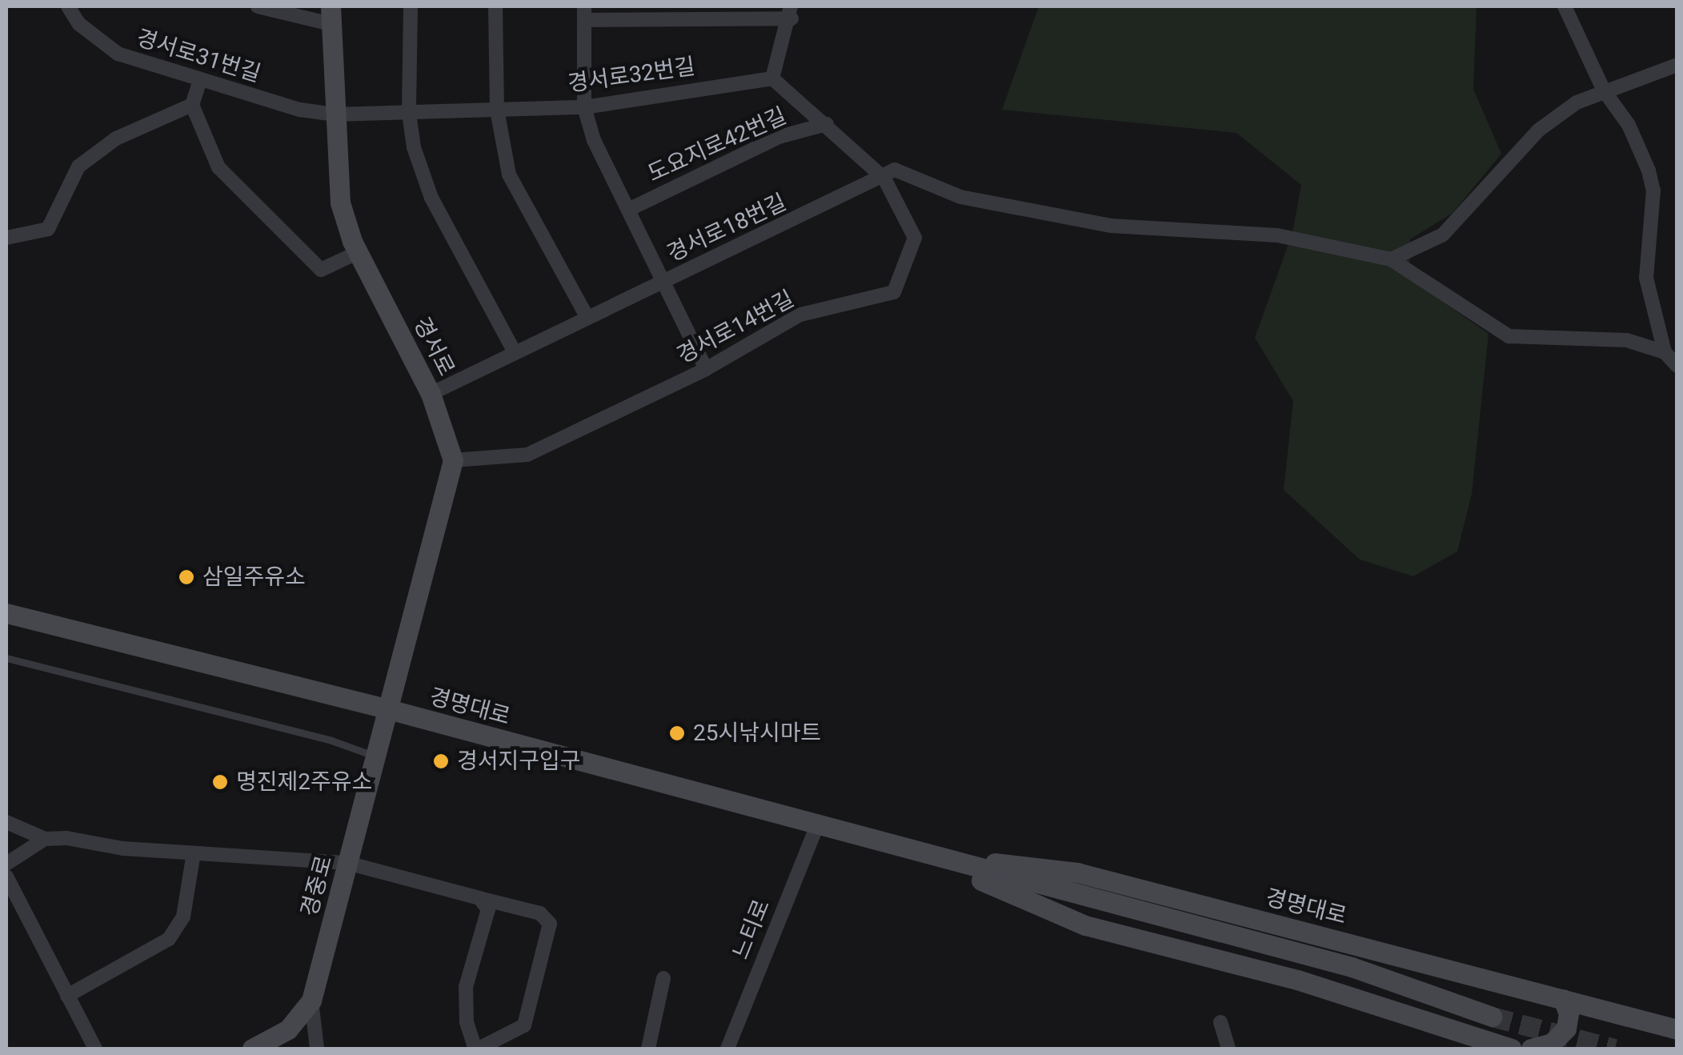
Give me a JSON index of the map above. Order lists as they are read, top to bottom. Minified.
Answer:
{"streets":{"main road":["경서로","경명대로","경중로"],"street":["경서로31번길","경서로32번길","도요지로42번길","경서로18번길","경서로14번길","느티로"]},"crossings":[["경서로31번길","경서로32번길"],["경서로31번길","경서로"],["경서로32번길","경서로14번길"],["경서로32번길","경서로"],["도요지로42번길","경서로14번길"],["경서로18번길","경서로14번길"],["경서로18번길","경서로"],["경서로14번길","경서로"],["경명대로","경중로"],["경명대로","느티로"]],"places":["삼일주유소","25시낚시마트","경서지구입구","명진제2주유소"]}
